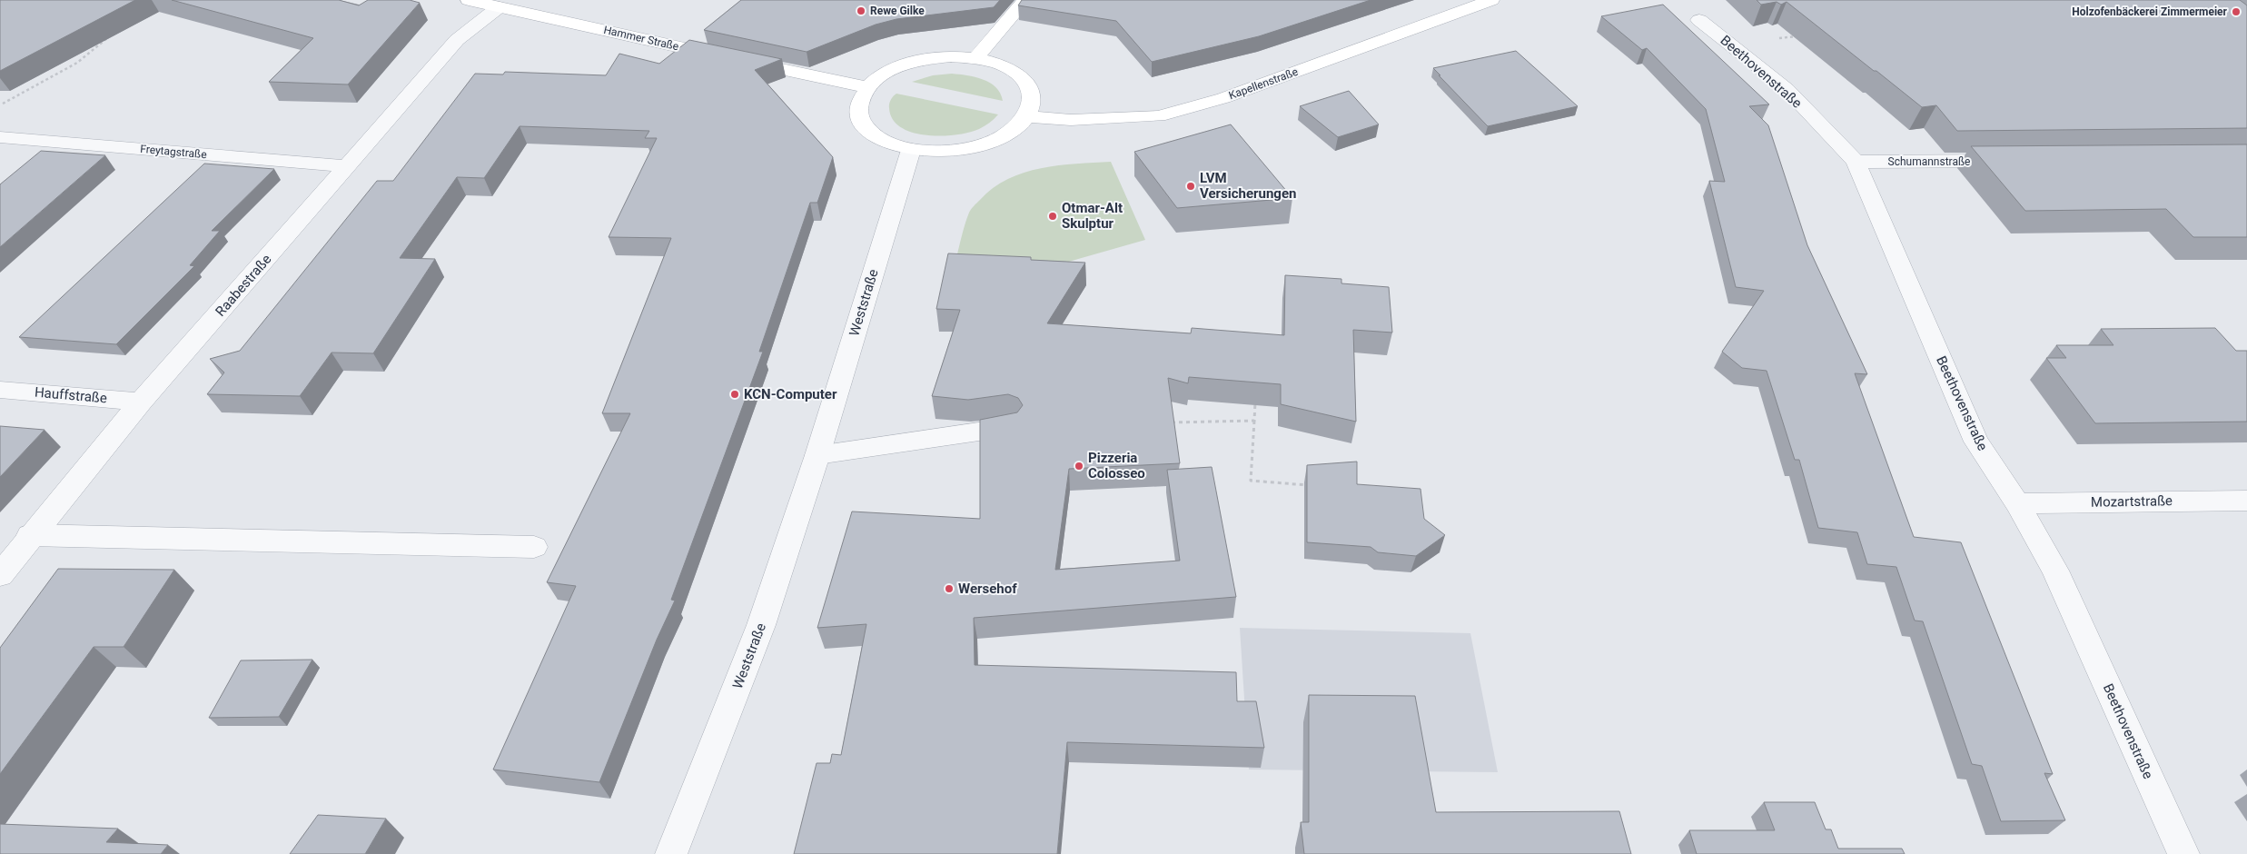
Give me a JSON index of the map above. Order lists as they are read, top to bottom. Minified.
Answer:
{"streets":{"main road":["Hammer Straße","Kapellenstraße"],"street":["Beethovenstraße","Freytagstraße","Schumannstraße","Raabestraße","Weststraße","Hauffstraße","Mozartstraße"]},"crossings":[["Hammer Straße","Kapellenstraße"],["Hammer Straße","Raabestraße"],["Hammer Straße","Weststraße"],["Beethovenstraße","Schumannstraße"],["Beethovenstraße","Mozartstraße"],["Kapellenstraße","Weststraße"],["Freytagstraße","Raabestraße"],["Raabestraße","Hauffstraße"]],"places":["Rewe Gilke","Holzofenbäckerei Zimmermeier","LVM Versicherungen","Otmar-Alt Skulptur","KCN-Computer","Pizzeria Colosseo","Wersehof"]}
